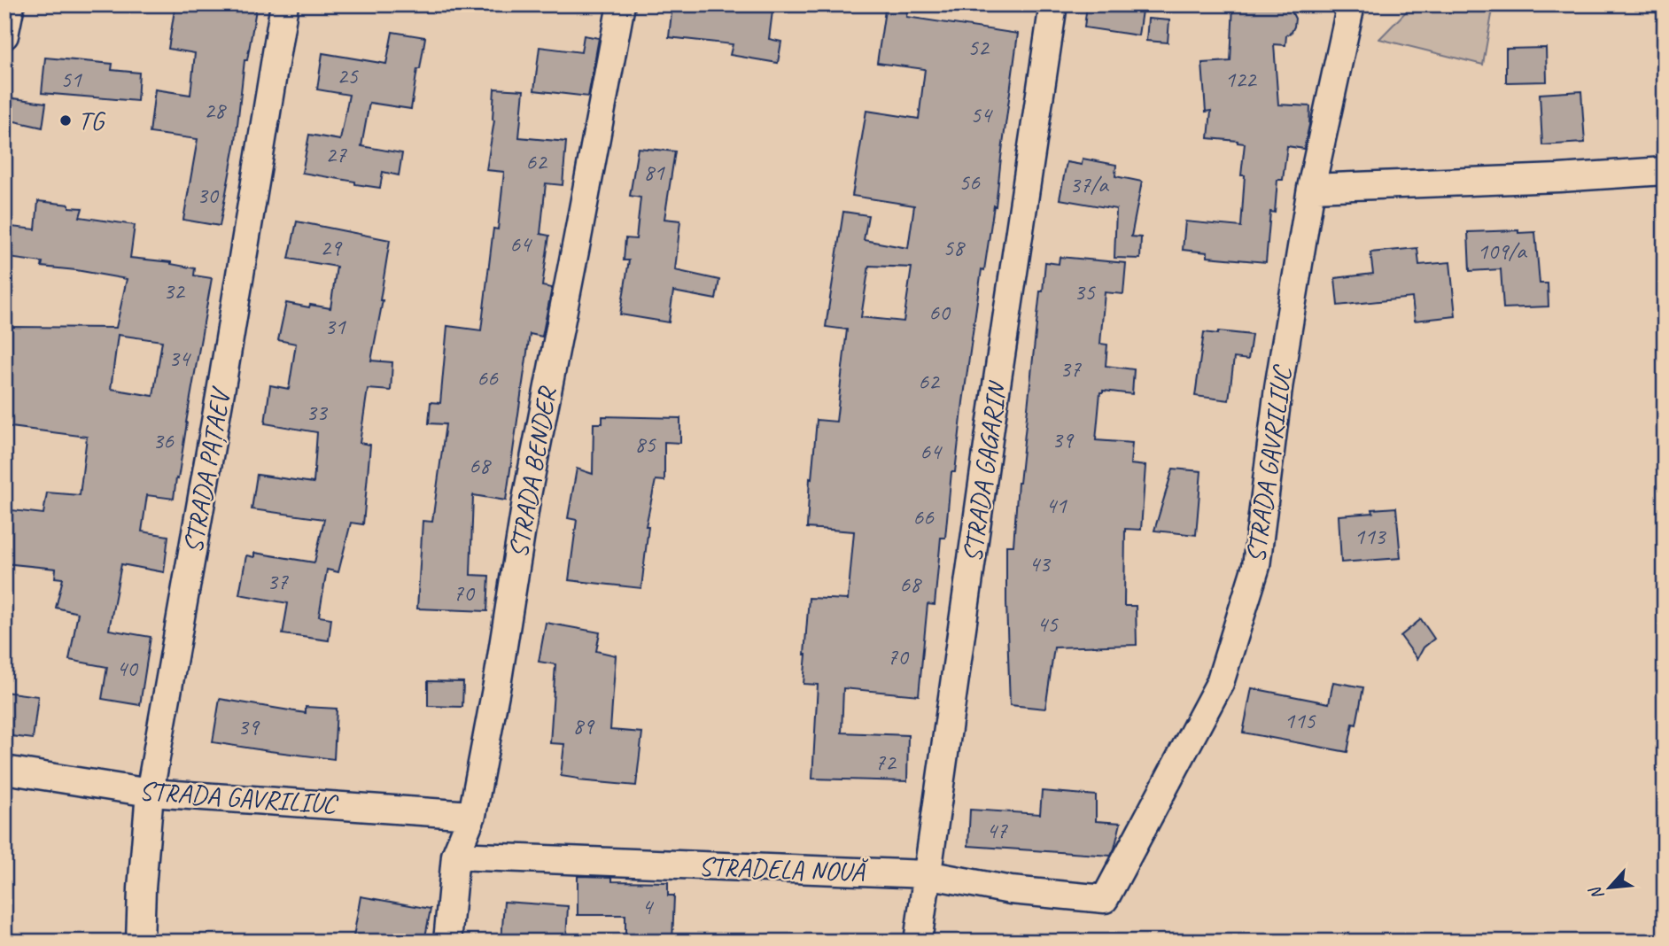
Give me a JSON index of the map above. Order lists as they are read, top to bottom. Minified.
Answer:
{"streets":{"street":["STRADA GAVRILIUC","STRADA PAȚAEV","STRADA BENDER","STRADA GAGARIN","STRADELA NOUĂ"]},"crossings":[["STRADA GAVRILIUC","STRADA PAȚAEV"],["STRADA GAVRILIUC","STRADA BENDER"],["STRADA GAVRILIUC","STRADELA NOUĂ"],["STRADA BENDER","STRADELA NOUĂ"],["STRADA GAGARIN","STRADELA NOUĂ"]],"places":["TG"],"house_numbers":["52","25","51","122","28","54","27","62","81","56","37/a","30","64","29","58","109/a","32","35","60","31","34","37","66","62","33","39","36","85","64","68","41","66","113","43","37","68","70","45","70","40","115","89","39","72","47","4"],"north":"bottom left"}
